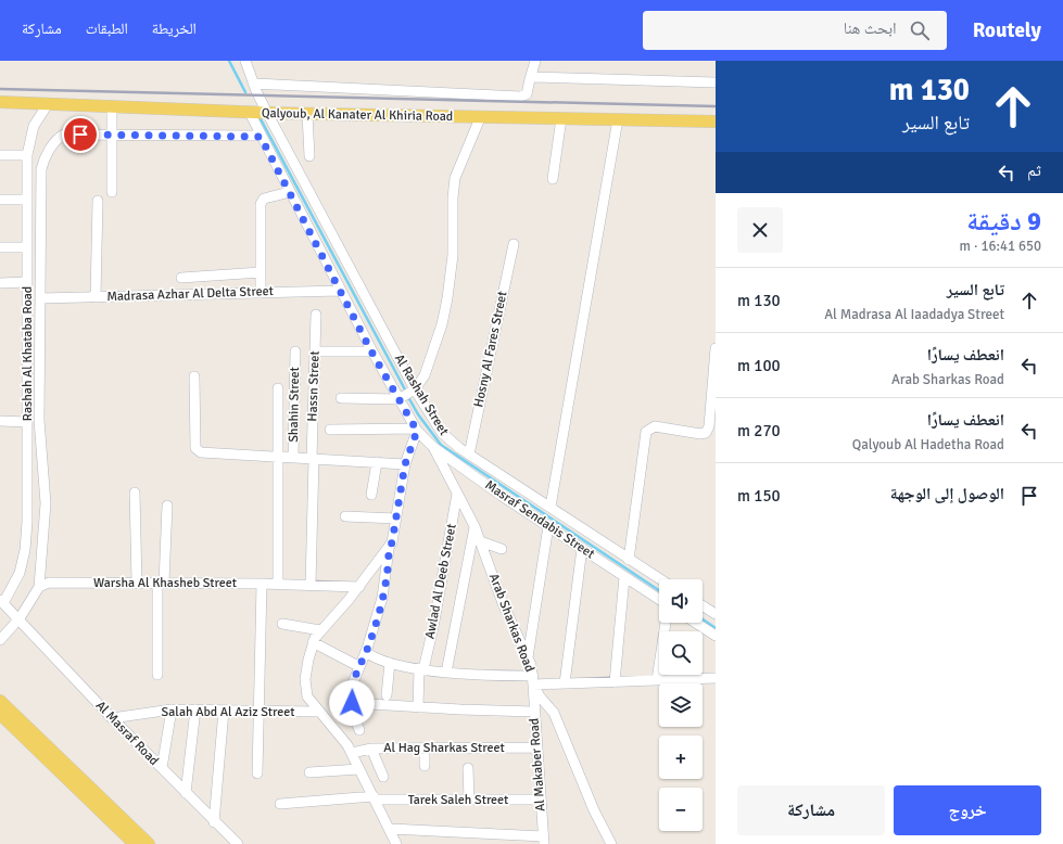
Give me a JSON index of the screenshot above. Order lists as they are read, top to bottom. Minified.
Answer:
{"streets":{"main road":["Qalyoub, Al Kanater Al Khiria Road"],"street":["Madrasa Azhar Al Delta Street","Hosny Al Fares Street","Rashah Al Khataba Road","Hassn Street","Al Rashah Street","Shahin Street","Masraf Sendabis Street","Awlad Al Deeb Street","Warsha Al Khasheb Street","Arab Sharkas Road","Salah Abd Al Aziz Street","Al Masraf Road","Al Hag Sharkas Street","Al Makaber Road","Tarek Saleh Street"]},"crossings":[["Qalyoub, Al Kanater Al Khiria Road","Rashah Al Khataba Road"],["Qalyoub, Al Kanater Al Khiria Road","Al Rashah Street"],["Hosny Al Fares Street","Al Rashah Street"],["Rashah Al Khataba Road","Al Masraf Road"],["Hassn Street","Warsha Al Khasheb Street"],["Masraf Sendabis Street","Arab Sharkas Road"],["Awlad Al Deeb Street","Arab Sharkas Road"],["Arab Sharkas Road","Al Makaber Road"],["Salah Abd Al Aziz Street","Al Masraf Road"],["Al Hag Sharkas Street","Al Makaber Road"],["Al Makaber Road","Tarek Saleh Street"]],"page":{"header":"Routely","search":"ابحث هنا","nav":["الخريطة","الطبقات","مشاركة"],"turn":["130 m","تابع السير"],"then":"ثم","heading":["9 دقيقة","650 m · 16:41"],"list":[{"name":"تابع السير","note":"Al Madrasa Al Iaadadya Street","value":"130 m"},{"name":"انعطف يسارًا","note":"Arab Sharkas Road","value":"100 m"},{"name":"انعطف يسارًا","note":"Qalyoub Al Hadetha Road","value":"270 m"},{"name":"الوصول إلى الوجهة","value":"150 m"}],"map_buttons":["+","−"],"buttons":["خروج","مشاركة"]}}
